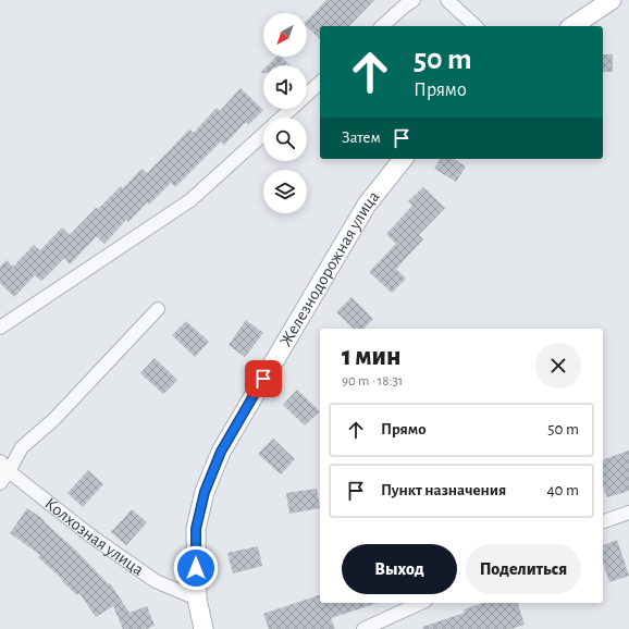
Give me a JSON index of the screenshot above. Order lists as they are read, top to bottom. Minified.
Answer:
{"streets":{"main road":["Железнодорожная улица"],"street":["Колхозная улица"]},"crossings":[["Железнодорожная улица","Колхозная улица"]],"north":"bottom left","page":{"turn":["50 m","Прямо"],"then":"Затем","heading":["1 мин","90 m · 18:31"],"list":[{"name":"Прямо","value":"50 m"},{"name":"Пункт назначения","value":"40 m"}],"buttons":["Выход","Поделиться"]}}
